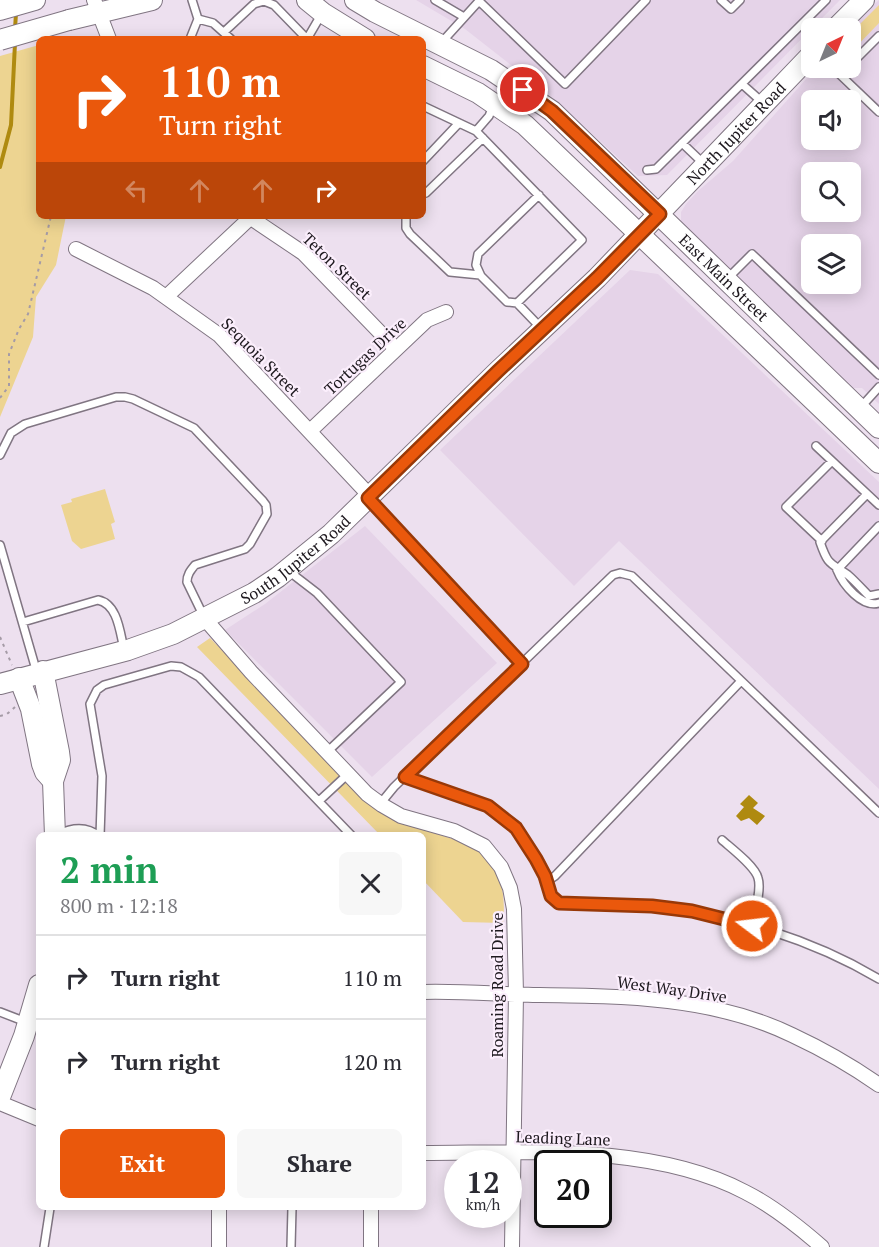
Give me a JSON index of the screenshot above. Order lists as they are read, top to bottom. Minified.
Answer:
{"streets":{"main road":["North Jupiter Road","East Main Street","South Jupiter Road"],"street":["Teton Street","Tortugas Drive","Sequoia Street","Roaming Road Drive","West Way Drive","Leading Lane"]},"crossings":[["North Jupiter Road","East Main Street"],["North Jupiter Road","South Jupiter Road"],["Teton Street","Tortugas Drive"],["East Main Street","South Jupiter Road"],["Tortugas Drive","Sequoia Street"],["Sequoia Street","South Jupiter Road"],["South Jupiter Road","Roaming Road Drive"],["Roaming Road Drive","West Way Drive"]],"north":"top right","page":{"turn":["110 m","Turn right"],"heading":["2 min","800 m · 12:18"],"list":[{"name":"Turn right","value":"110 m"},{"name":"Turn right","value":"120 m"}],"buttons":["Exit","Share"],"speed":"12 km/h","limit":"20"}}
